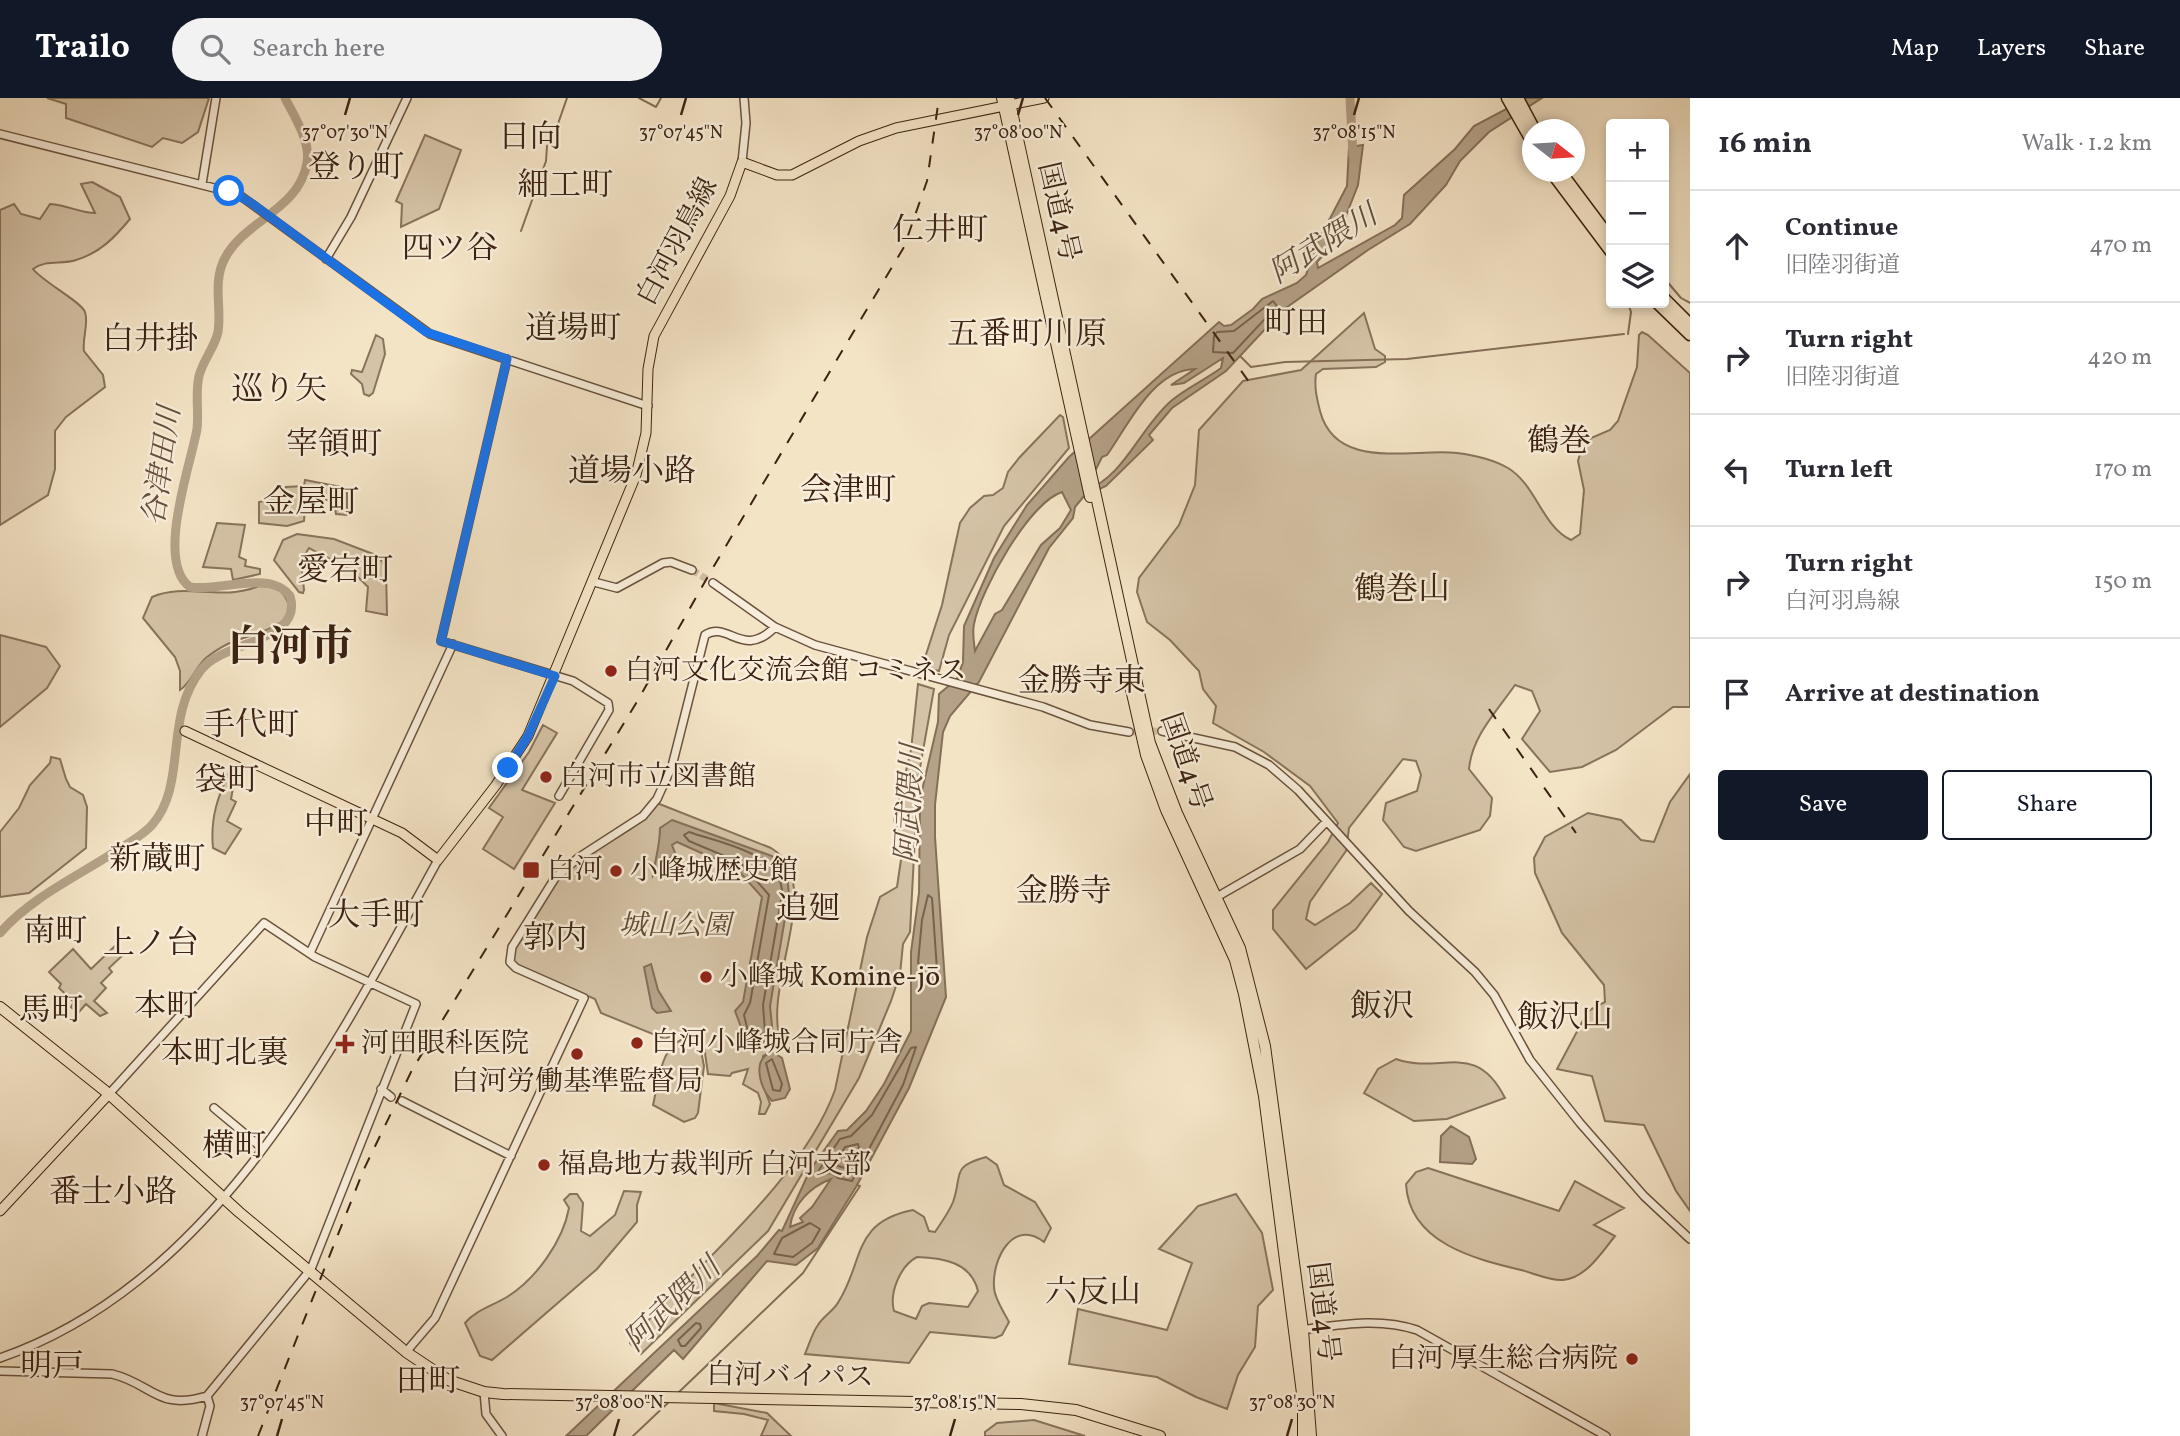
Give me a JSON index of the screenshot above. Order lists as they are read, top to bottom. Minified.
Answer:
{"streets":{"highway":["国道4号","白河バイパス"],"main road":["白河羽鳥線"]},"crossings":[["国道4号","白河羽鳥線"]],"districts":["日向","登り町","細工町","仁井町","四ツ谷","町田","道場町","五番町川原","白井掛","巡り矢","鶴巻","宰領町","道場小路","会津町","金屋町","愛宕町","鶴巻山","白河市","金勝寺東","手代町","袋町","中町","新蔵町","金勝寺","追廻","大手町","南町","郭内","上ノ台","本町","飯沢","馬町","飯沢山","本町北裏","横町","番士小路","六反山","明戸","田町"],"water":["阿武隈川","谷津田川"],"parks":["城山公園"],"places":{"other":["白河文化交流会館 コミネス","白河市立図書館","小峰城歴史館","小峰城 Komine-jō","白河小峰城合同庁舎","白河労働基準監督局","福島地方裁判所 白河支部","白河 厚生総合病院"],"transit":["白河"],"health":["河田眼科医院"]},"north":"right","page":{"header":"Trailo","search":"Search here","nav":["Map","Layers","Share"],"heading":["16 min","Walk · 1.2 km"],"map_buttons":["+","−"],"list":[["Continue","旧陸羽街道","470 m"],["Turn right","旧陸羽街道","420 m"],["Turn left","170 m"],["Turn right","白河羽鳥線","150 m"],"Arrive at destination"],"buttons":["Save","Share"]},"coordinates":["37°07'30\"N","37°07'45\"N","37°08'00\"N","37°08'15\"N","37°08'30\"N"]}
